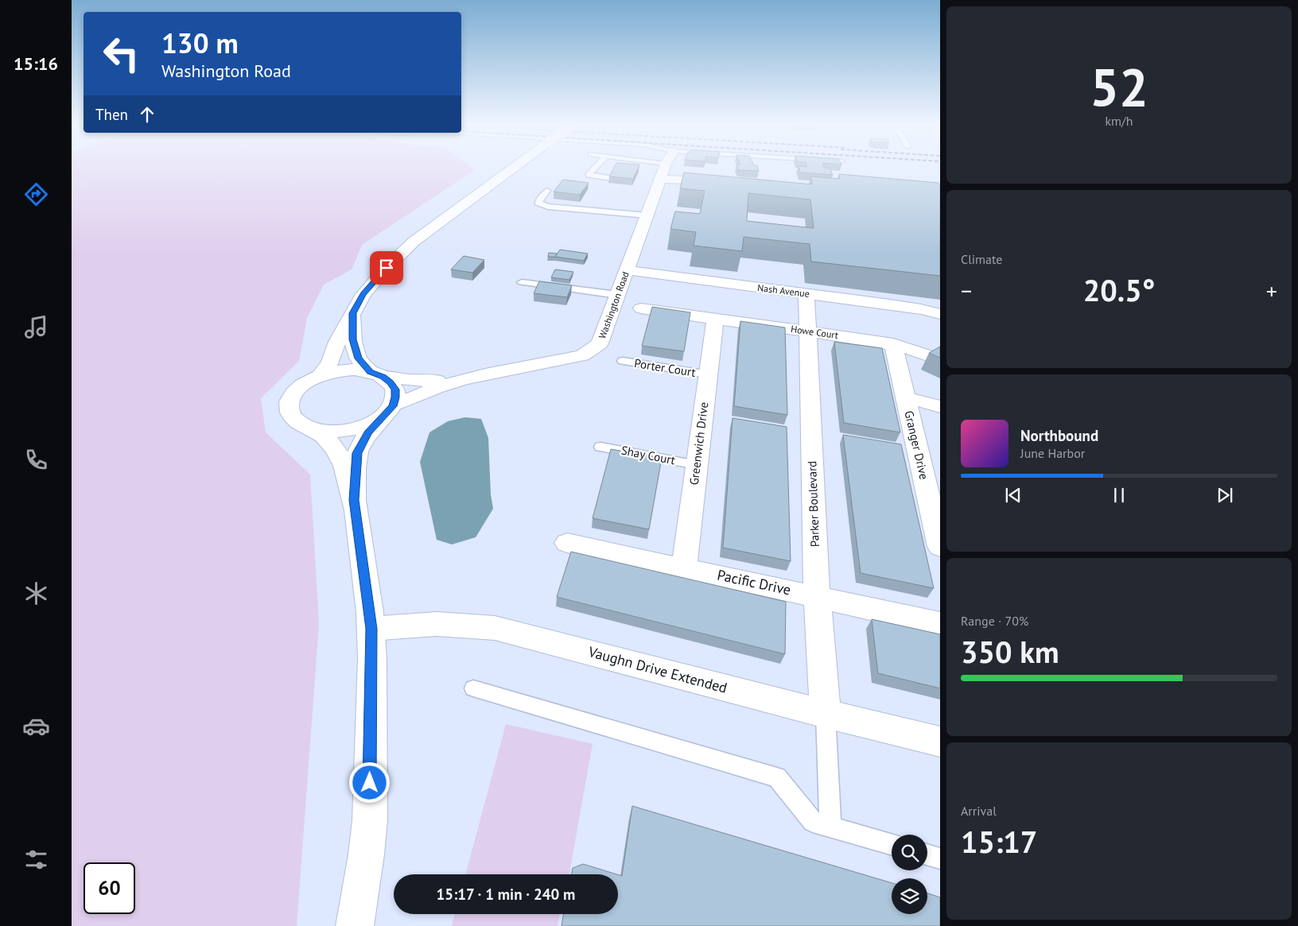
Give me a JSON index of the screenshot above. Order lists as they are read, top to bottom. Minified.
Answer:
{"streets":{"street":["Nash Avenue","Washington Road","Howe Court","Greenwich Drive","Granger Drive","Parker Boulevard","Pacific Drive","Vaughn Drive Extended"],"lane":["Porter Court","Shay Court"]},"crossings":[["Nash Avenue","Washington Road"],["Nash Avenue","Parker Boulevard"],["Washington Road","Vaughn Drive Extended"],["Howe Court","Greenwich Drive"],["Howe Court","Granger Drive"],["Howe Court","Parker Boulevard"],["Porter Court","Greenwich Drive"],["Greenwich Drive","Shay Court"],["Greenwich Drive","Pacific Drive"],["Parker Boulevard","Pacific Drive"],["Parker Boulevard","Vaughn Drive Extended"]],"page":{"tabs":"15:16","tile":[["52","km/h"],"Climate",["Range · 70%","350 km"],["Arrival","15:17"]],"turn":["130 m","Washington Road"],"then":"Then","heat":["−","20.5°","+"],"song":["Northbound","June Harbor"],"limit":"60","trip":"15:17 · 1 min · 240 m"}}
